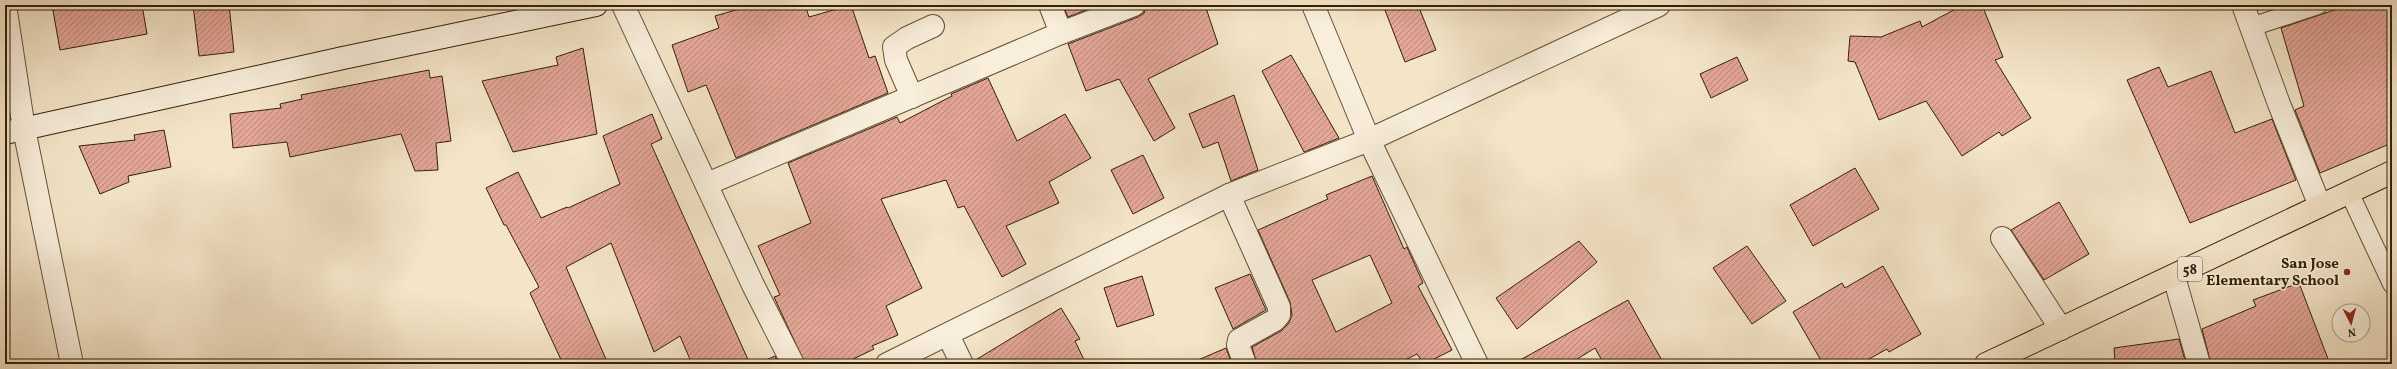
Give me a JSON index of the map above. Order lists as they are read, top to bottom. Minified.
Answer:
{"streets":{"highway":["58"]},"places":["San Jose Elementary School"],"north":"bottom"}
